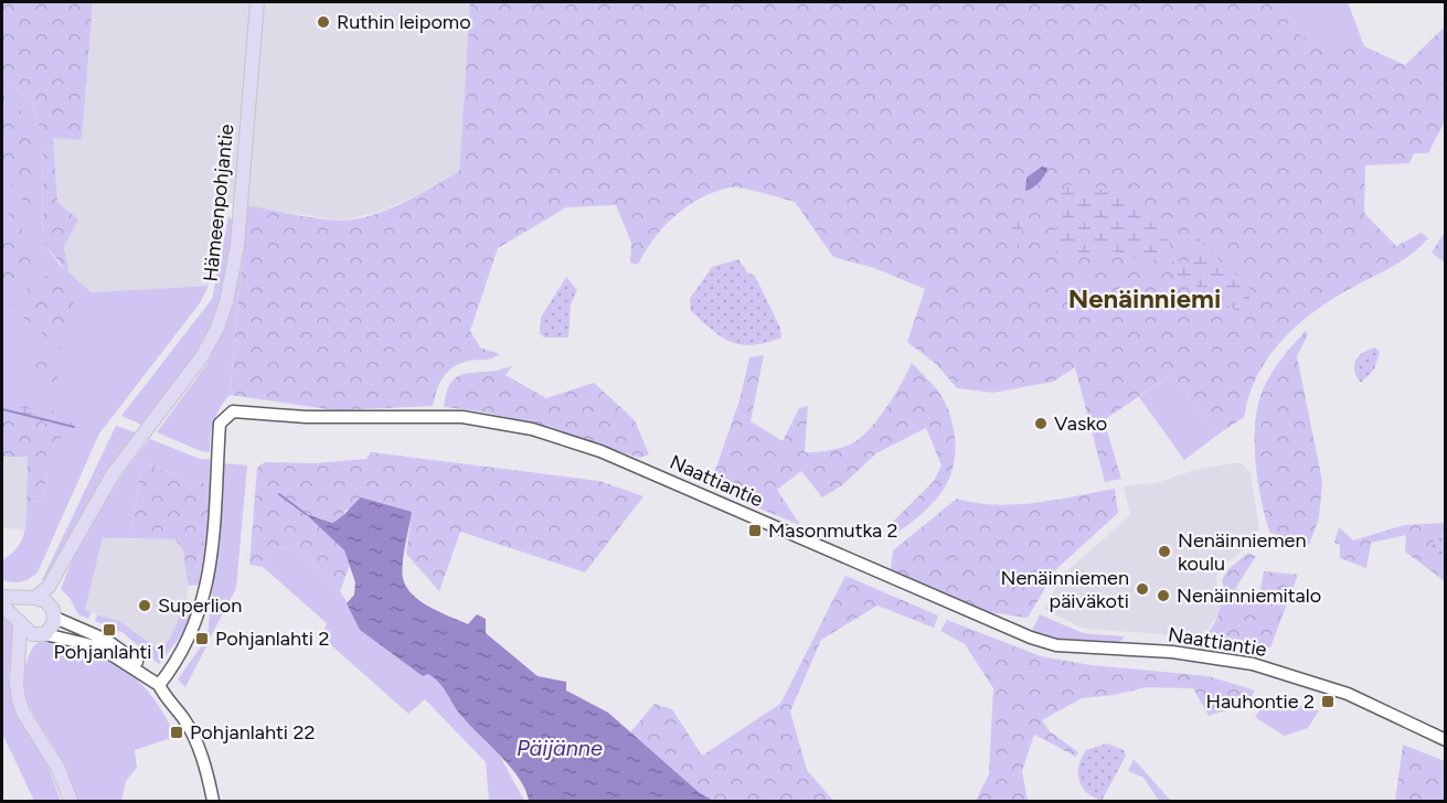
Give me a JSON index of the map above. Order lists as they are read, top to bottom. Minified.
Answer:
{"streets":{"main road":["Hämeenpohjantie"],"street":["Naattiantie"]},"districts":["Nenäinniemi"],"water":["Päijänne"],"places":{"other":["Ruthin leipomo","Vasko","Nenäinniemen koulu","Nenäinniemen päiväkoti","Nenäinniemitalo","Superlion"],"transit":["Masonmutka 2","Pohjanlahti 1","Pohjanlahti 2","Hauhontie 2","Pohjanlahti 22"]}}
